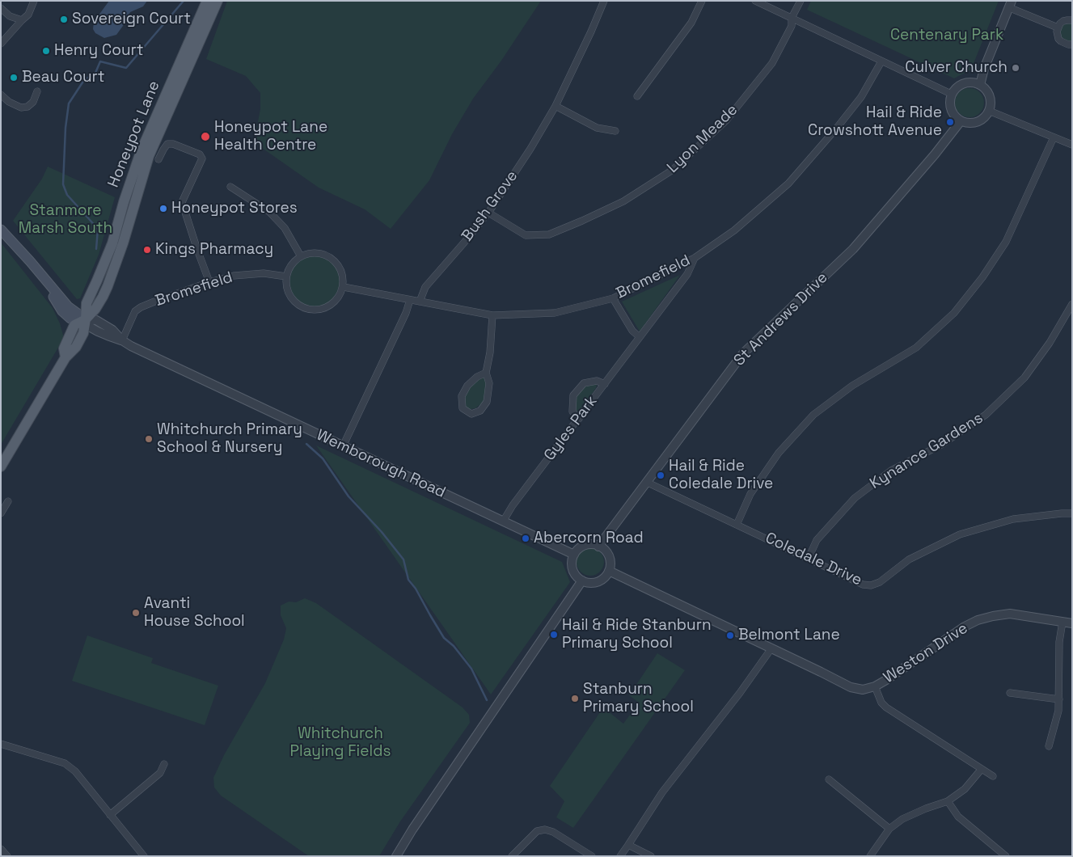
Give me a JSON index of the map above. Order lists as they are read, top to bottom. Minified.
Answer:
{"streets":{"main road":["Honeypot Lane"],"street":["Lyon Meade","Bush Grove","Bromefield","St Andrews Drive","Gyles Park","Kynance Gardens","Wemborough Road","Coledale Drive","Weston Drive"]},"crossings":[["Honeypot Lane","Wemborough Road"],["Lyon Meade","Bush Grove"],["Bush Grove","Bromefield"],["Bromefield","Gyles Park"],["Bromefield","Wemborough Road"],["St Andrews Drive","Wemborough Road"],["St Andrews Drive","Coledale Drive"],["Gyles Park","Wemborough Road"],["Kynance Gardens","Coledale Drive"]],"parks":["Centenary Park","Stanmore Marsh South","Whitchurch Playing Fields"],"places":["Sovereign Court","Henry Court","Culver Church","Beau Court","Hail & Ride Crowshott Avenue","Honeypot Lane Health Centre","Honeypot Stores","Kings Pharmacy","Whitchurch Primary School & Nursery","Hail & Ride Coledale Drive","Abercorn Road","Avanti House School","Hail & Ride Stanburn Primary School","Belmont Lane","Stanburn Primary School"]}
